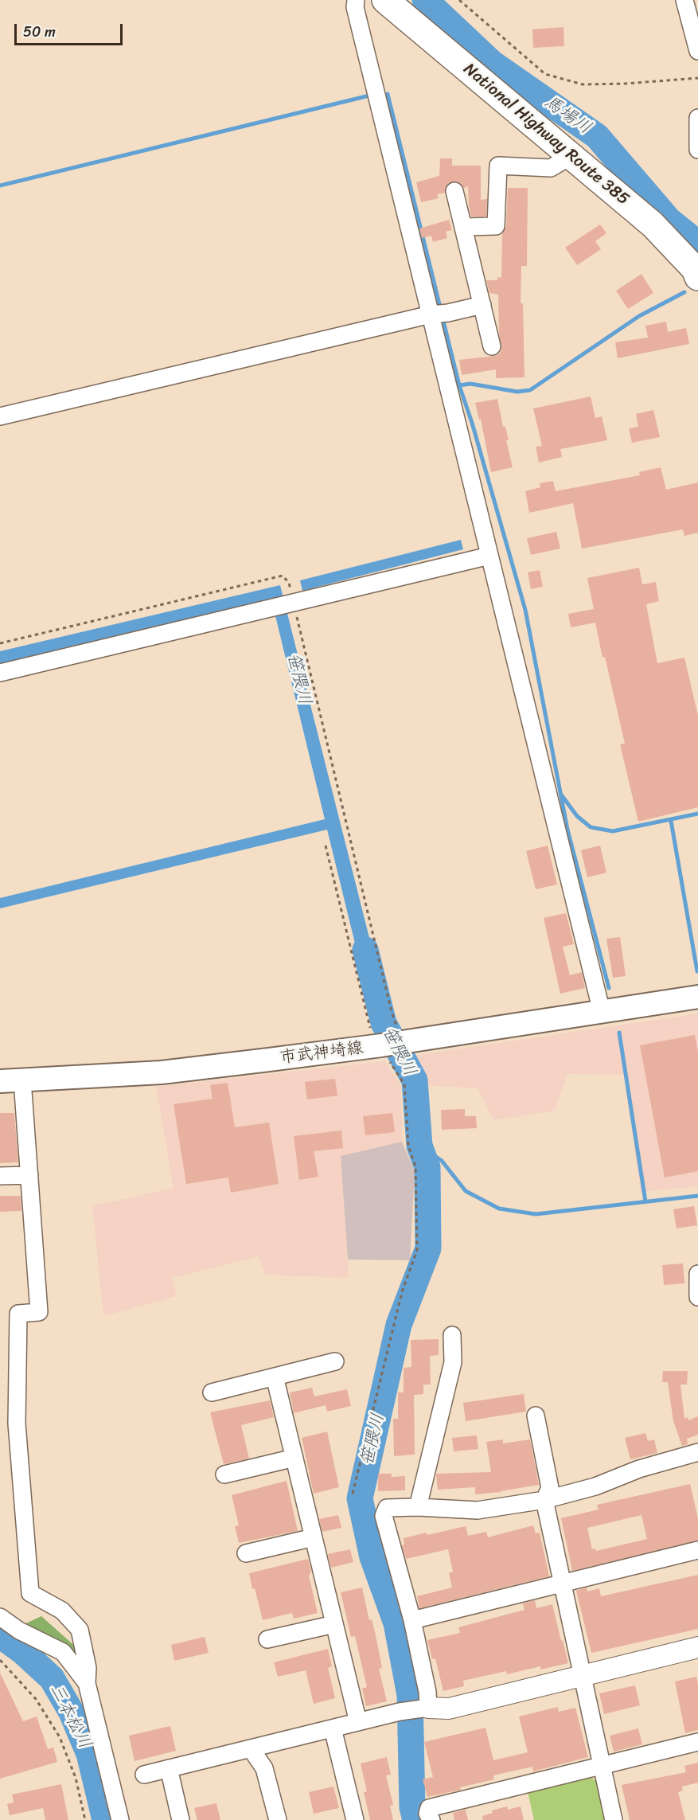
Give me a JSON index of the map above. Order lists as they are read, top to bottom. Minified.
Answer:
{"streets":{"highway":["National Highway Route 385"],"main road":["市武神埼線"]},"water":["馬場川","笹隈川","三本松川"],"scale_bar":"50 m"}
